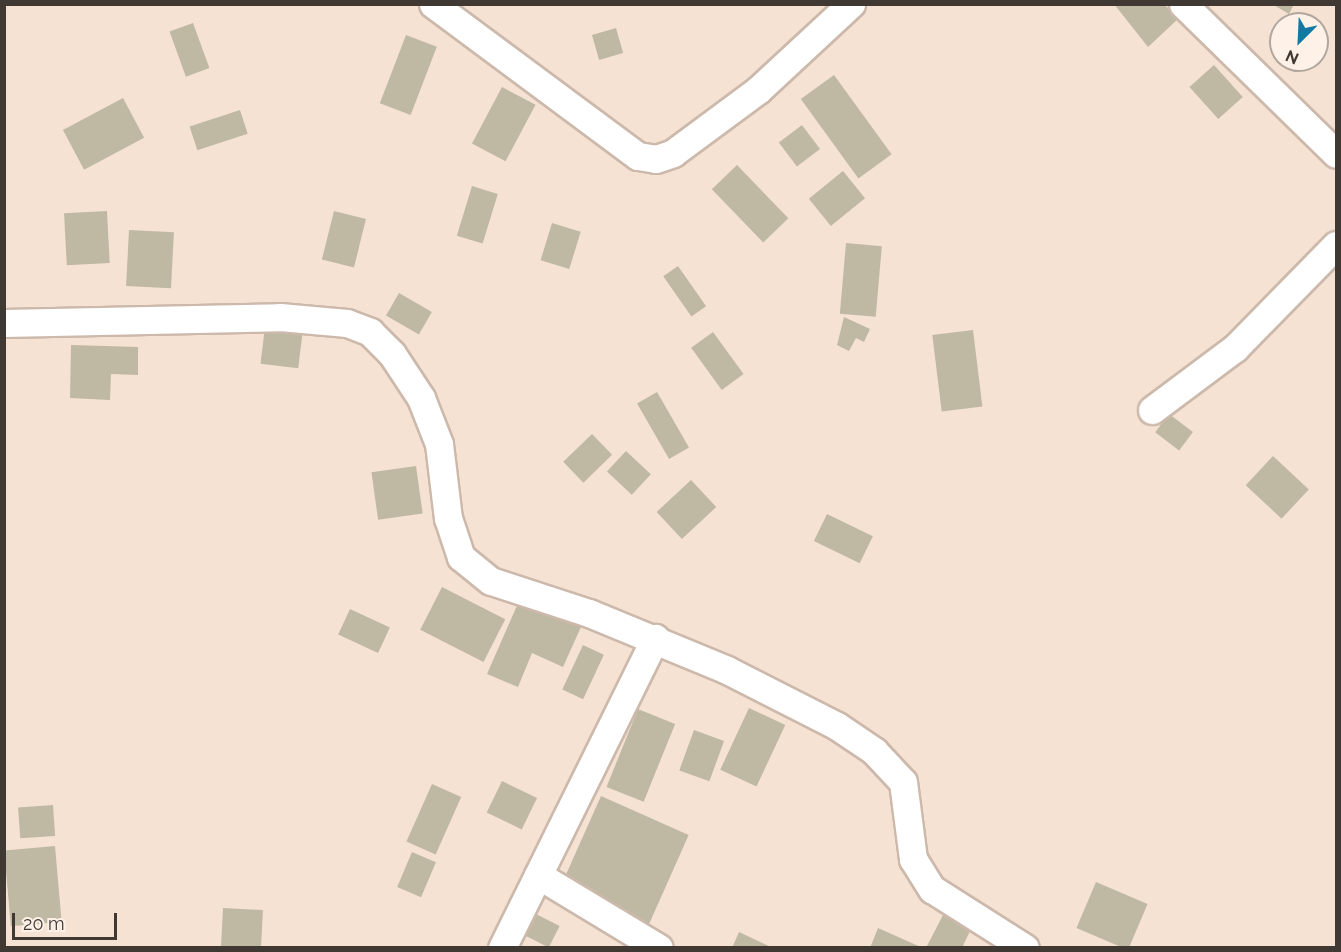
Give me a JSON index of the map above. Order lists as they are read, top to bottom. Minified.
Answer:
{"scale_bar":"20 m","north":"bottom left"}
